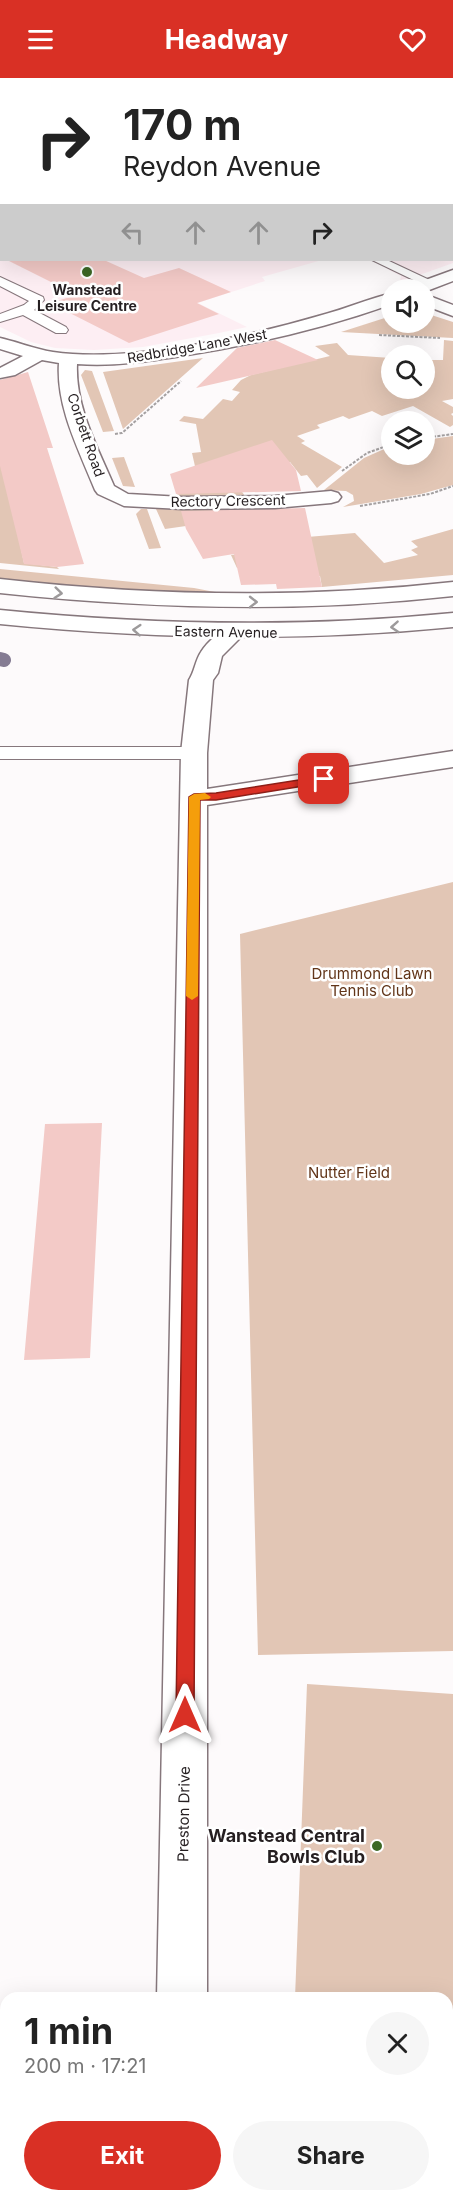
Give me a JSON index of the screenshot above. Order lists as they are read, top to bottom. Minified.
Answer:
{"streets":{"main road":["Redbridge Lane West","Corbett Road","Rectory Crescent","Eastern Avenue","Preston Drive"]},"crossings":[["Redbridge Lane West","Corbett Road"],["Corbett Road","Rectory Crescent"],["Eastern Avenue","Preston Drive"]],"parks":["Drummond Lawn Tennis Club","Nutter Field"],"places":["Wanstead Leisure Centre","Wanstead Central Bowls Club"],"page":{"header":"Headway","turn":["170 m","Reydon Avenue"],"heading":["1 min","200 m · 17:21"],"buttons":["Exit","Share"]}}
